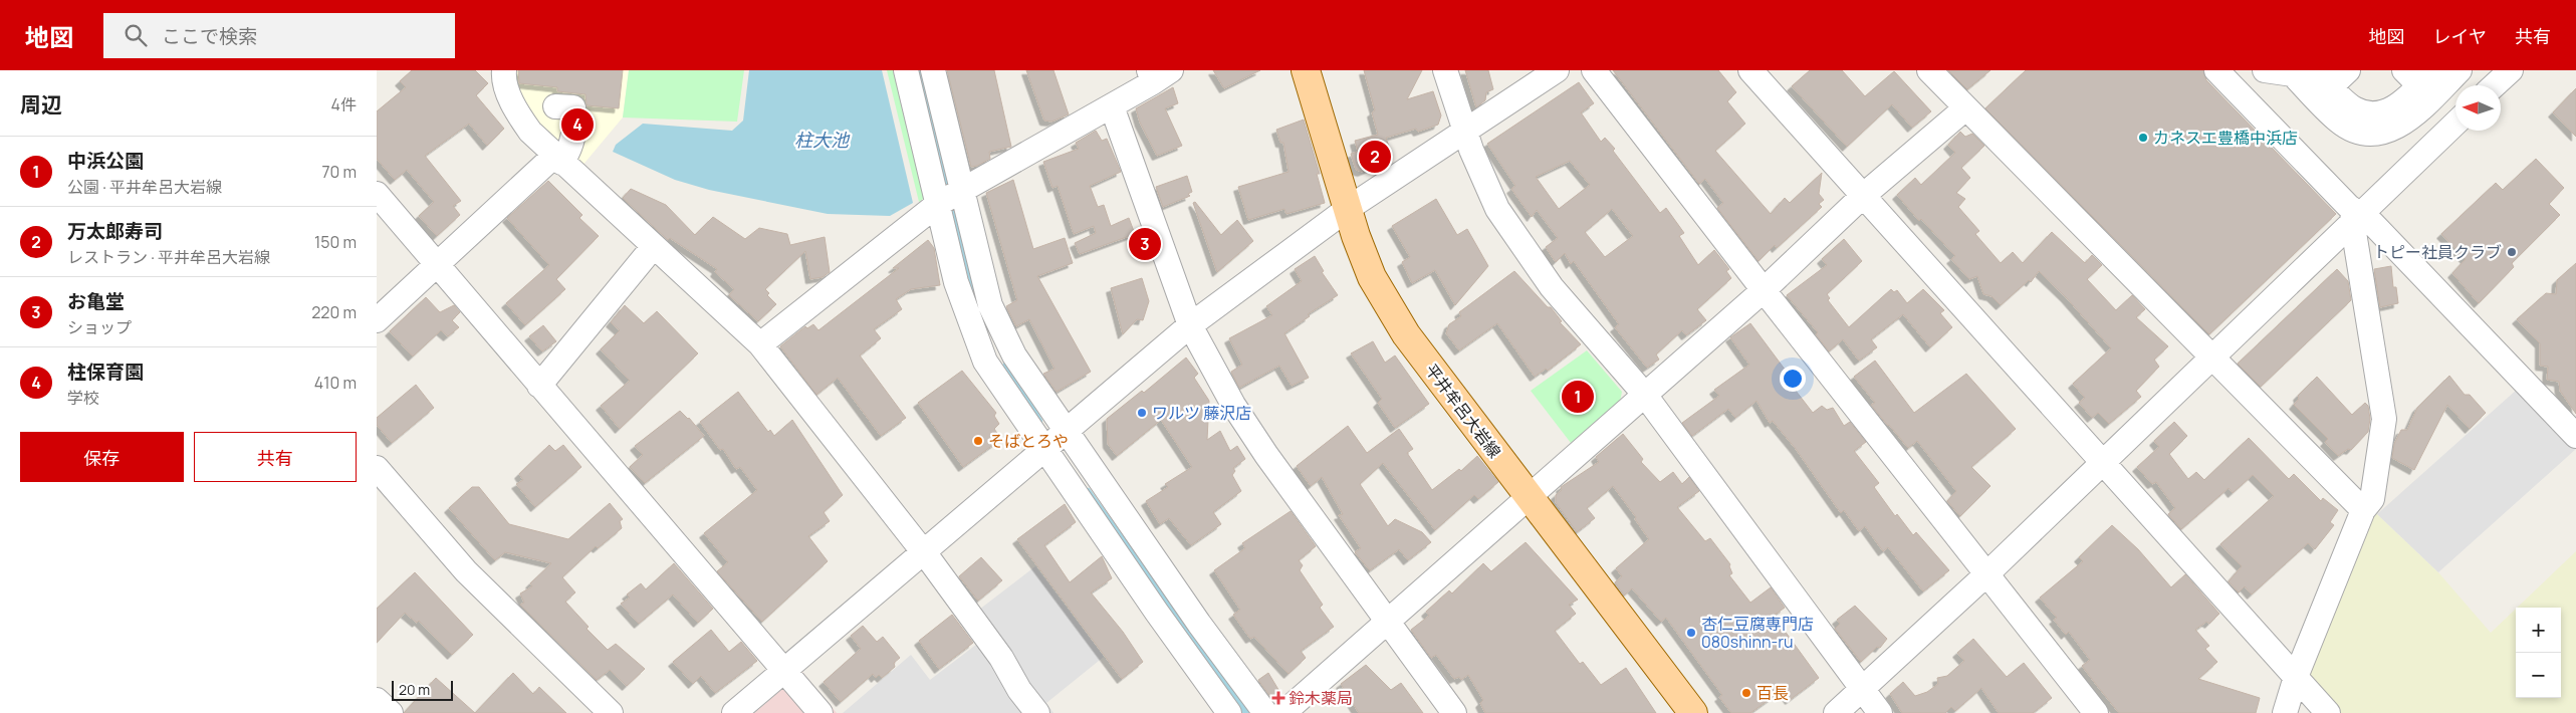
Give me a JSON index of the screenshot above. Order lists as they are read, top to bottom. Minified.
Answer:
{"streets":{"main road":["平井牟呂大岩線"]},"water":["柱大池"],"places":{"other":["カネスエ豊橋中浜店","トピー社員クラブ","ワルツ 藤沢店","そばとろや","杏仁豆腐専門店 080shinn-ru","百長"],"health":["鈴木薬局"]},"scale_bar":"20 m","north":"left","page":{"header":"地図","search":"ここで検索","nav":["地図","レイヤ","共有"],"heading":["周辺","4件"],"pins":["4","2","3","1"],"list":[{"mark":"1","name":"中浜公園","note":"公園 · 平井牟呂大岩線","value":"70 m"},{"mark":"2","name":"万太郎寿司","note":"レストラン · 平井牟呂大岩線","value":"150 m"},{"mark":"3","name":"お亀堂","note":"ショップ","value":"220 m"},{"mark":"4","name":"柱保育園","note":"学校","value":"410 m"}],"buttons":["保存","共有"],"map_buttons":["+","−"],"scale":"20 m"}}
